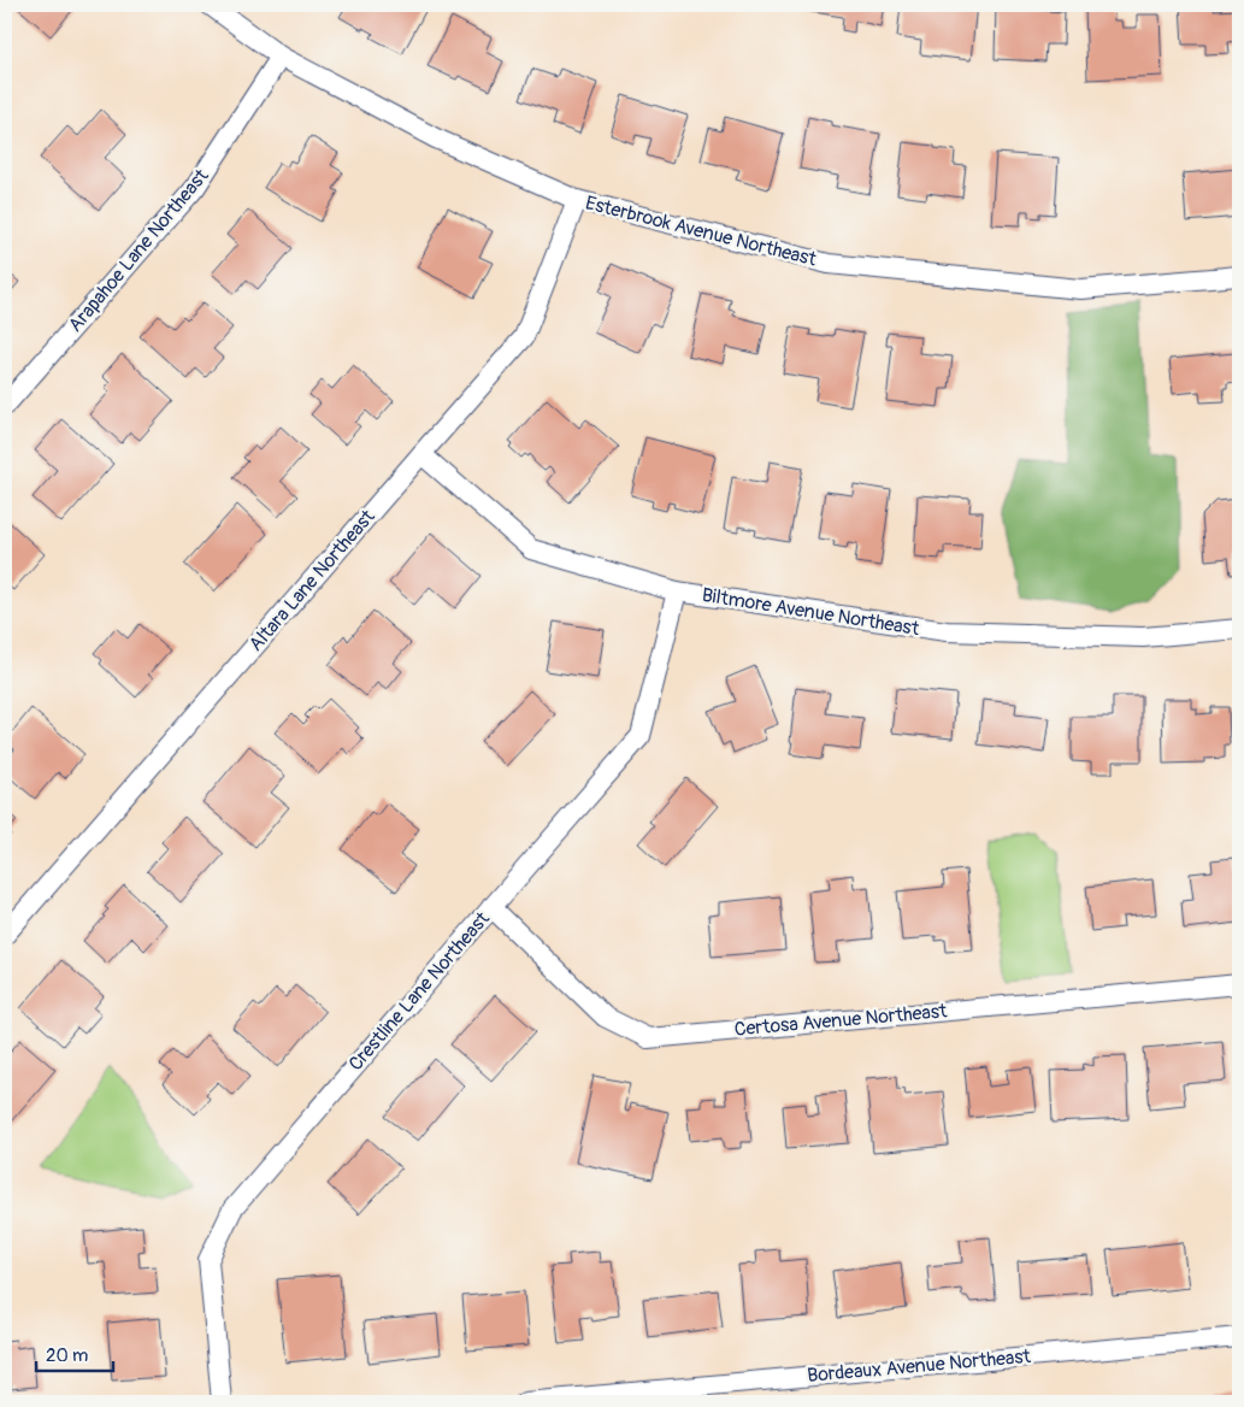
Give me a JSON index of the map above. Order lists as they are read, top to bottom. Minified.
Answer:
{"streets":{"street":["Esterbrook Avenue Northeast","Arapahoe Lane Northeast","Altara Lane Northeast","Biltmore Avenue Northeast","Crestline Lane Northeast","Certosa Avenue Northeast","Bordeaux Avenue Northeast"]},"crossings":[["Esterbrook Avenue Northeast","Arapahoe Lane Northeast"],["Esterbrook Avenue Northeast","Altara Lane Northeast"],["Altara Lane Northeast","Biltmore Avenue Northeast"],["Biltmore Avenue Northeast","Crestline Lane Northeast"],["Crestline Lane Northeast","Certosa Avenue Northeast"]],"scale_bar":"20 m"}
